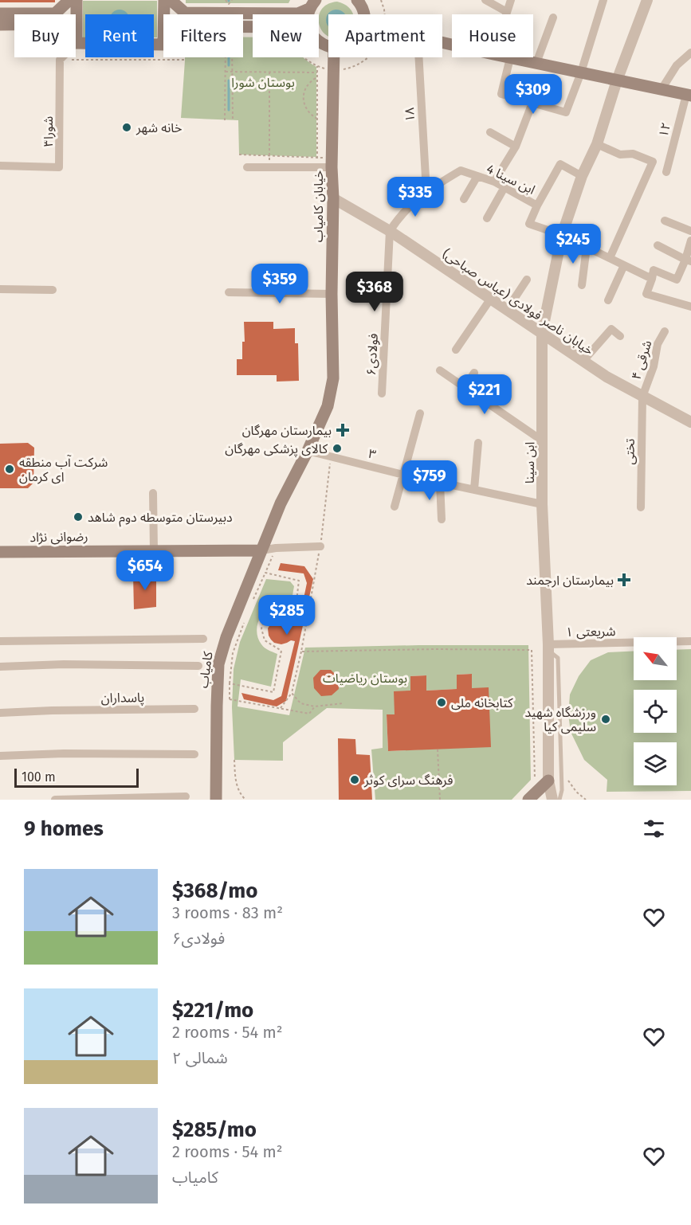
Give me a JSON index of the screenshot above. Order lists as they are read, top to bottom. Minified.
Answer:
{"streets":{"main road":["خیابان کامیاب","رضوانی نژاد","کامیاب"],"street":["۱۸","۱۲","شورا۳","ابن سینا 4","خیابان ناصر فولادی (عباس صباحی)","فولادی۶","۴ شرقی","تختی","۳","ابن سینا","شریعتی ۱","پاسداران"]},"crossings":[["۱۸","ابن سینا 4"],["ابن سینا 4","ابن سینا"],["خیابان کامیاب","خیابان ناصر فولادی (عباس صباحی)"],["خیابان کامیاب","۳"],["خیابان کامیاب","رضوانی نژاد"],["خیابان کامیاب","کامیاب"],["خیابان ناصر فولادی (عباس صباحی)","فولادی۶"],["خیابان ناصر فولادی (عباس صباحی)","۴ شرقی"],["خیابان ناصر فولادی (عباس صباحی)","تختی"],["خیابان ناصر فولادی (عباس صباحی)","ابن سینا"],["۴ شرقی","تختی"],["۳","ابن سینا"],["ابن سینا","شریعتی ۱"],["رضوانی نژاد","کامیاب"]],"parks":["بوستان شورا","بوستان ریاضیات"],"places":{"other":["خانه شهر","کالای پزشکی مهرگان","شرکت آب منطقه ای کرمان","دبیرستان متوسطه دوم شاهد","کتابخانه ملی","ورزشگاه شهید سلیمی کیا","فرهنگ سرای کوثر"],"health":["بیمارستان مهرگان","بیمارستان ارجمند"]},"scale_bar":"100 m","north":"top left","page":{"chip":["Buy","Rent","Filters","New","Apartment","House"],"price":["$309","$335","$245","$359","$368","$221","$759","$654","$285"],"scale":"100 m","heading":"9 homes","list":[{"name":"$368/mo","note":"3 rooms · 83 m² · فولادی۶"},{"name":"$221/mo","note":"2 rooms · 54 m² · ۲ شمالی"},{"name":"$285/mo","note":"2 rooms · 54 m² · کامیاب"}]}}
